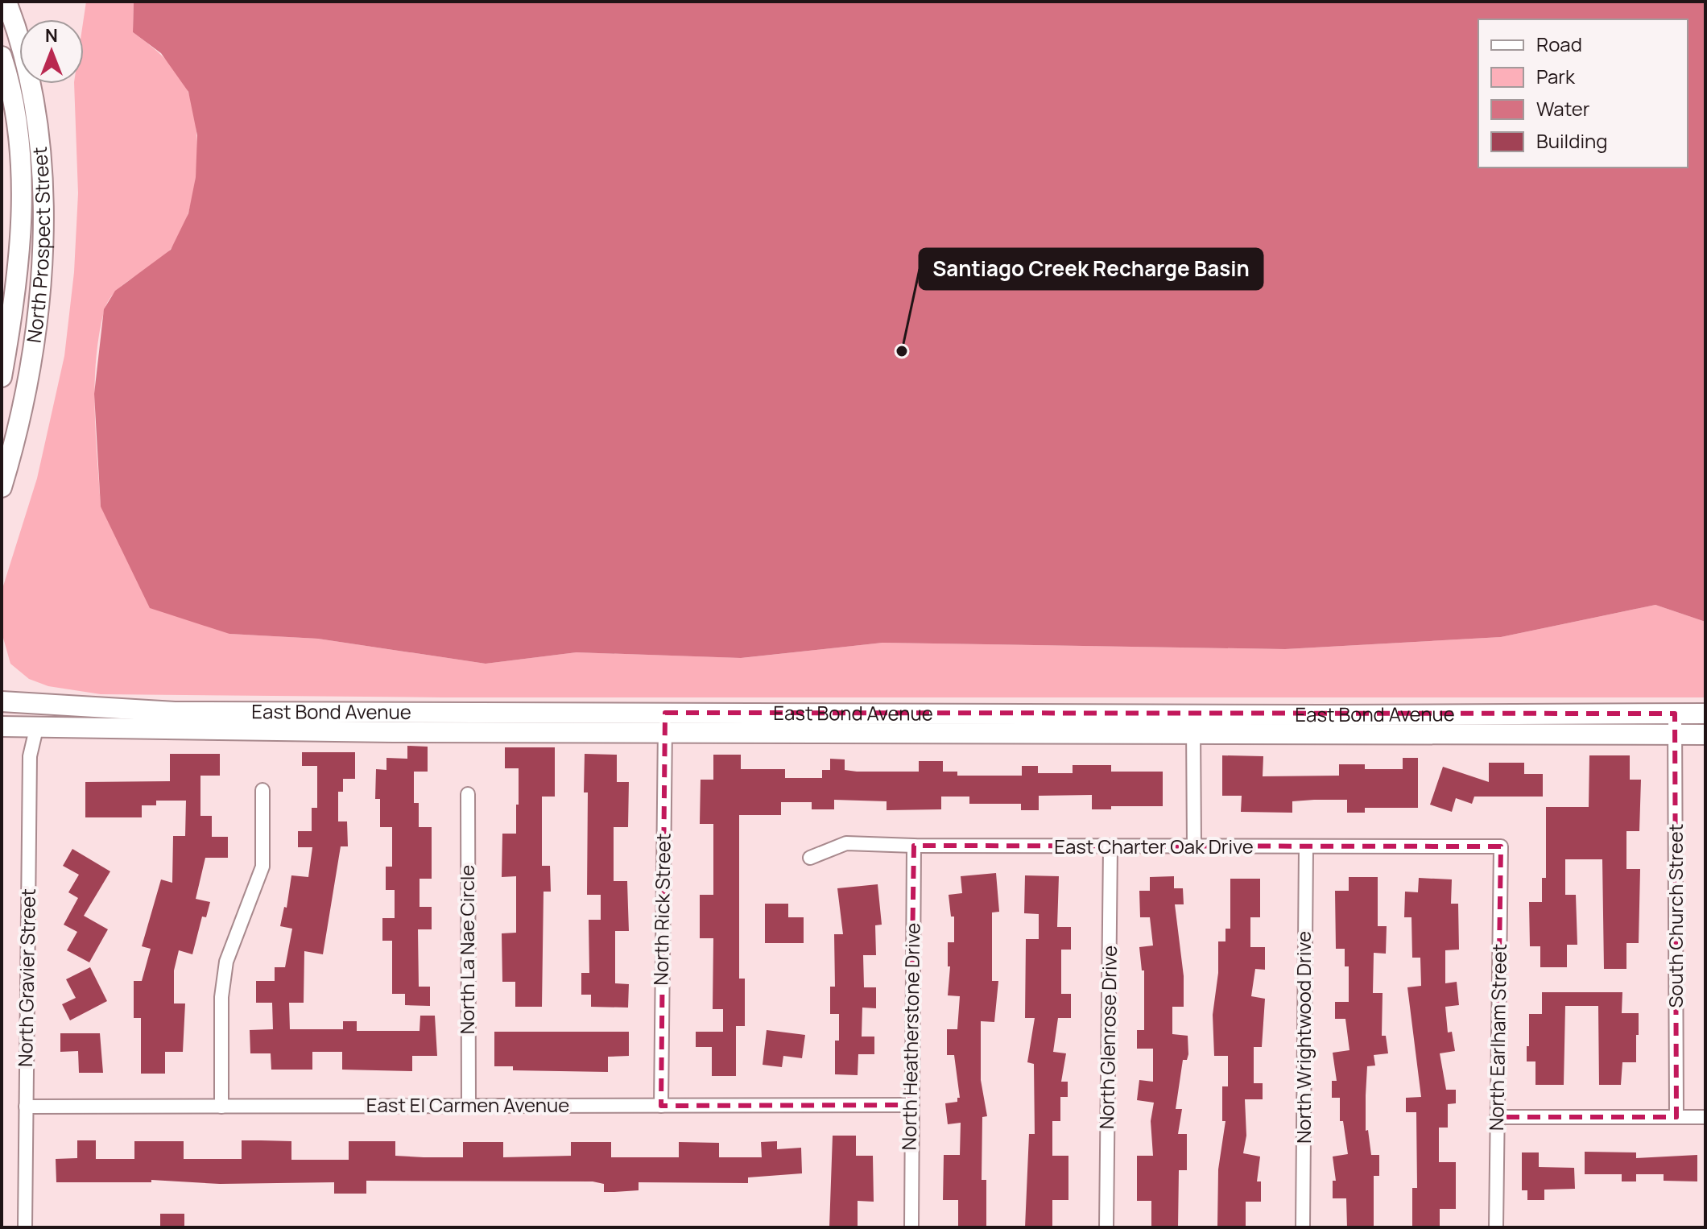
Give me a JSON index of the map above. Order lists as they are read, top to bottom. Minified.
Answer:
{"streets":{"street":["North Prospect Street","East Bond Avenue","East Charter Oak Drive","North Rick Street","South Church Street","North La Nae Circle","North Gravier Street","North Heatherstone Drive","North Glenrose Drive","North Wrightwood Drive","North Earlham Street","East El Carmen Avenue"]},"crossings":[["East Bond Avenue","North Rick Street"],["East Bond Avenue","South Church Street"],["East Bond Avenue","North Gravier Street"],["East Charter Oak Drive","North Heatherstone Drive"],["East Charter Oak Drive","North Glenrose Drive"],["East Charter Oak Drive","North Wrightwood Drive"],["East Charter Oak Drive","North Earlham Street"],["North Rick Street","East El Carmen Avenue"],["North La Nae Circle","East El Carmen Avenue"],["North Gravier Street","East El Carmen Avenue"],["North Heatherstone Drive","East El Carmen Avenue"]],"places":["Santiago Creek Recharge Basin"],"legend":["Road","Park","Water","Building"],"north":"top"}
